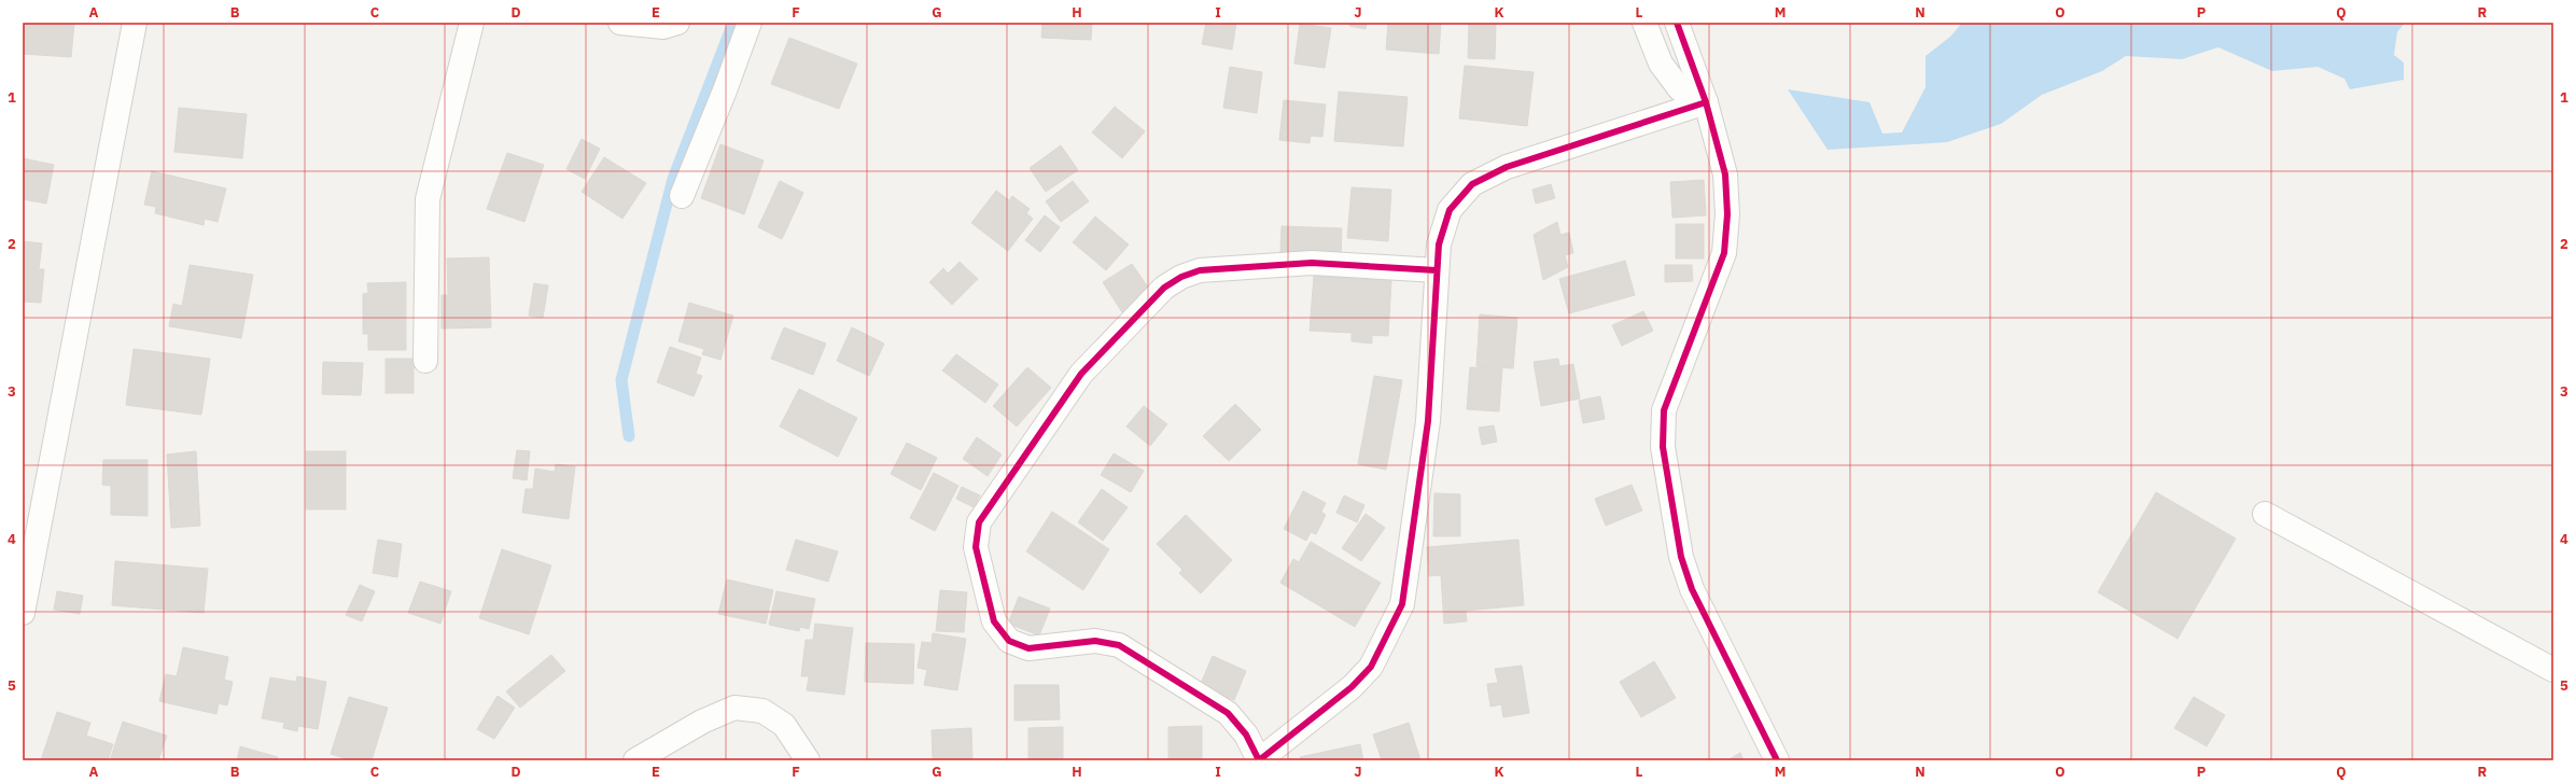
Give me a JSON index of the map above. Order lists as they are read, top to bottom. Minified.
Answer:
{"grid":{"columns":["A","B","C","D","E","F","G","H","I","J","K","L","M","N","O","P","Q","R"],"rows":["1","2","3","4","5"]}}
